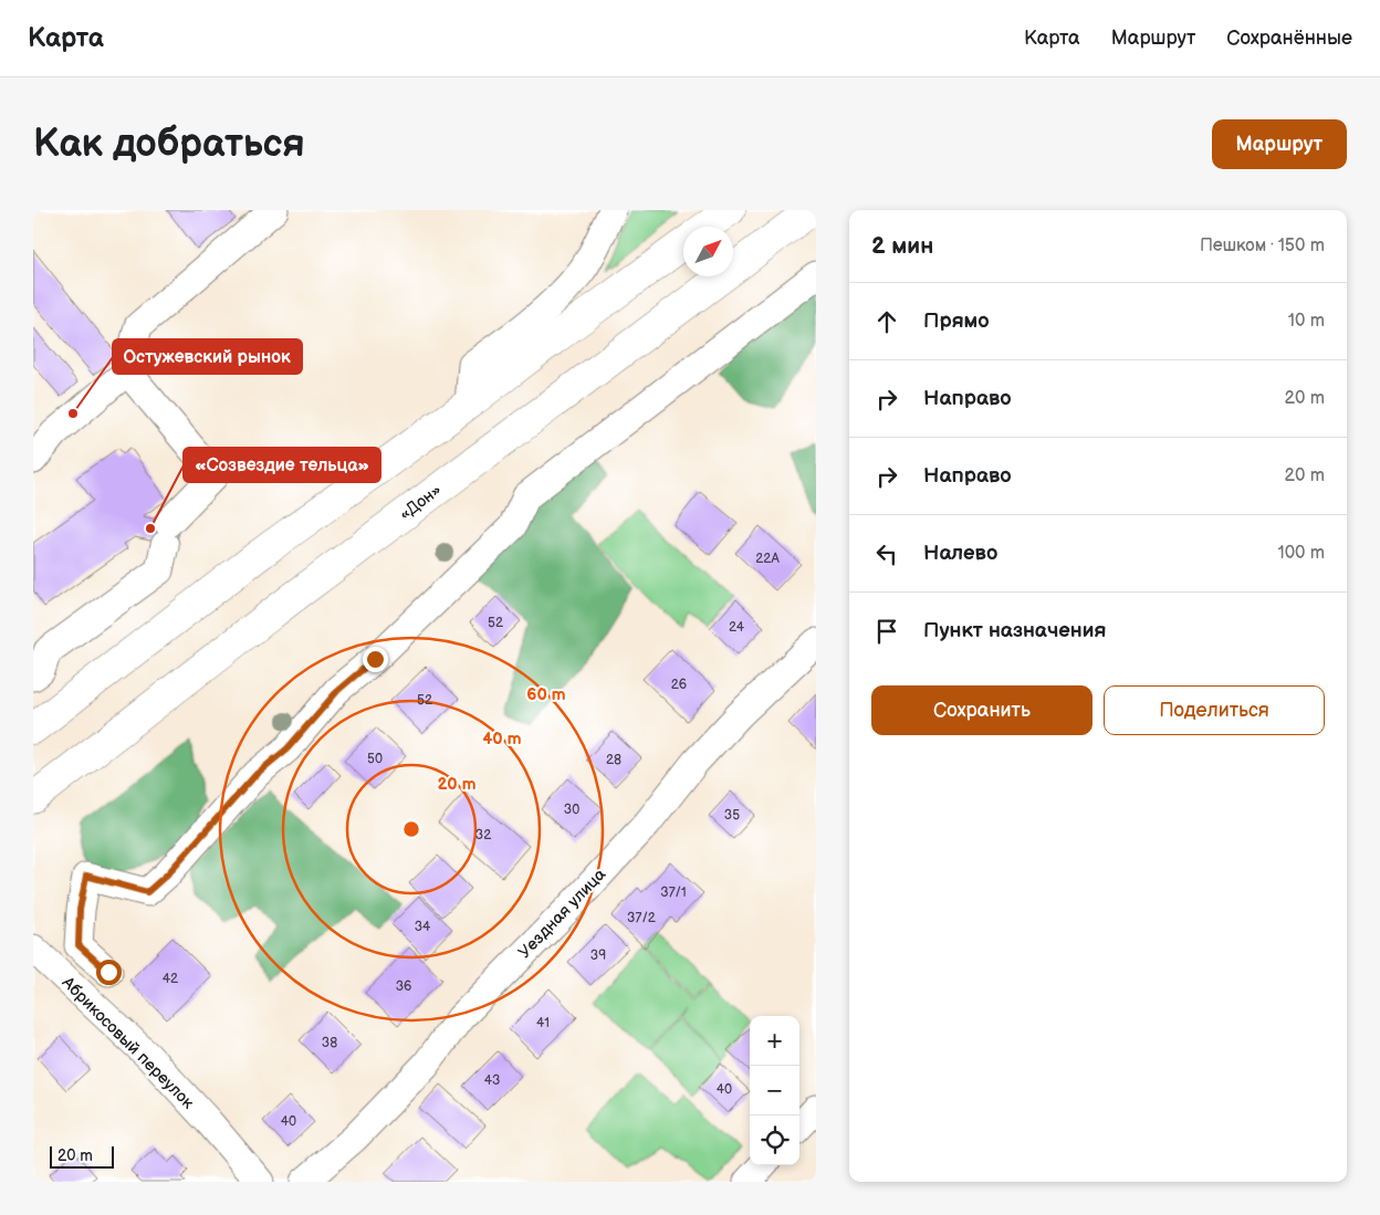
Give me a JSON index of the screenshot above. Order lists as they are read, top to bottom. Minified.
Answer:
{"streets":{"highway":["«Дон»"],"street":["Уездная улица","Абрикосовый переулок"]},"places":["Остужевский рынок","«Созвездие тельца»"],"house_numbers":["22А","52","24","26","52","50","28","30","35","32","37/1","37/2","34","39","42","36","41","38","43","40","40"],"scale_bar":"20 m","north":"top right","page":{"header":"Карта","nav":["Карта","Маршрут","Сохранённые"],"buttons":["Маршрут",["Сохранить","Поделиться"]],"title":"Как добраться","heading":["2 мин","Пешком · 150 m"],"list":[["Прямо","10 m"],["Направо","20 m"],["Направо","20 m"],["Налево","100 m"],"Пункт назначения"],"map_buttons":["+","−"],"scale":"20 m"},"rings":["60 m","40 m","20 m"]}
